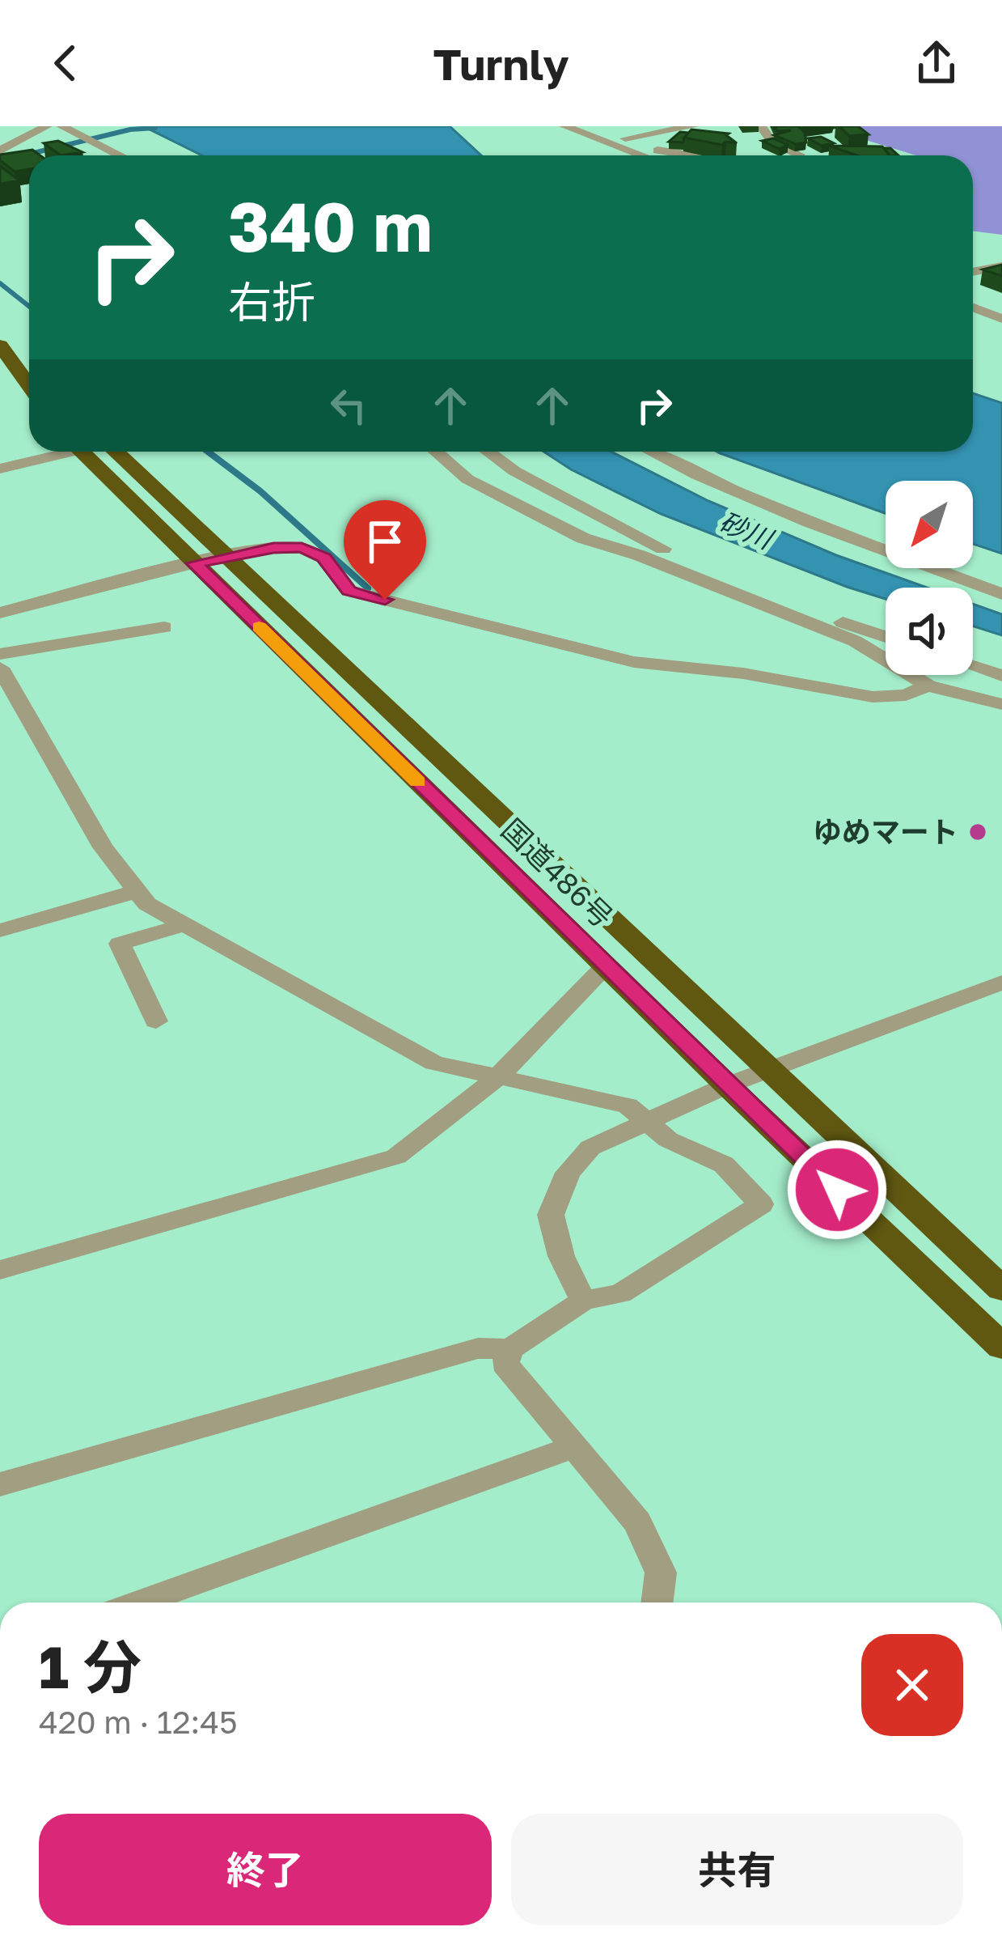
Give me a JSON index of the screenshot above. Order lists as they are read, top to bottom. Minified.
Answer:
{"streets":{"highway":["国道486号"]},"water":["砂川"],"places":["ゆめマート"],"north":"bottom left","page":{"header":"Turnly","turn":["340 m","右折"],"heading":["1 分","420 m · 12:45"],"buttons":["終了","共有"]}}
